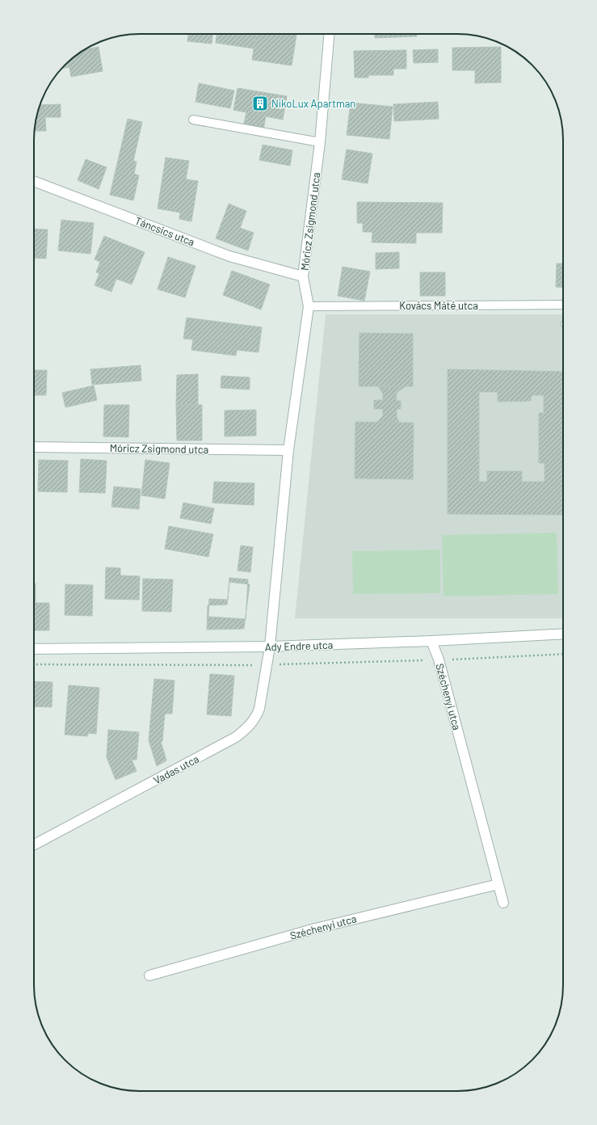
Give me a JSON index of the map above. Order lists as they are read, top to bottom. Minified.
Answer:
{"streets":{"street":["Móricz Zsigmond utca","Táncsics utca","Ady Endre utca","Széchenyi utca","Vadas utca"],"lane":["Kovács Máté utca"]},"crossings":[["Móricz Zsigmond utca","Táncsics utca"],["Móricz Zsigmond utca","Kovács Máté utca"],["Móricz Zsigmond utca","Ady Endre utca"],["Móricz Zsigmond utca","Vadas utca"],["Ady Endre utca","Széchenyi utca"],["Ady Endre utca","Vadas utca"]],"places":{"building":["NikoLux Apartman"]}}
